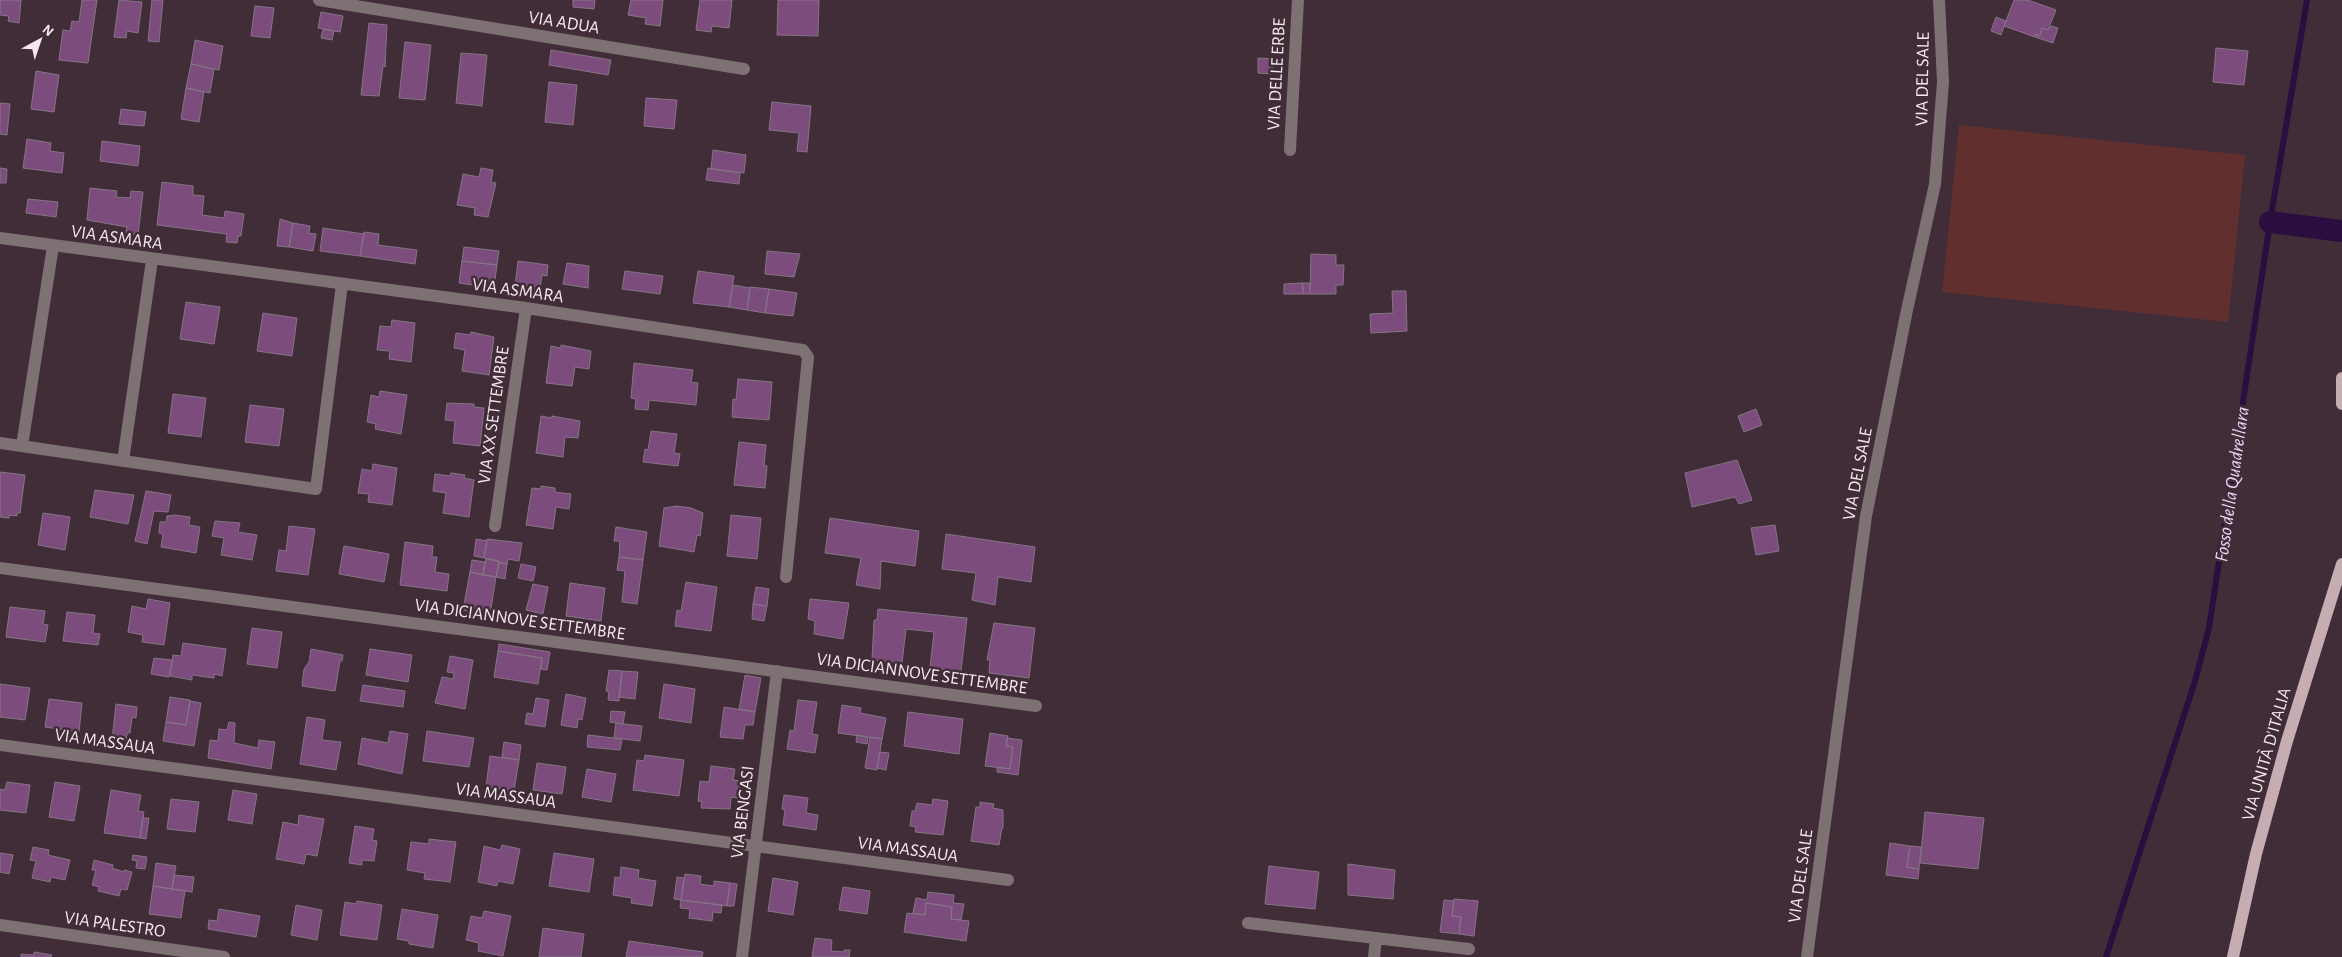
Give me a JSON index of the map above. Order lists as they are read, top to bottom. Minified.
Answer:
{"streets":{"main road":["VIA UNITÀ D'ITALIA"],"street":["VIA ADUA","VIA DELLE ERBE","VIA DEL SALE","VIA ASMARA","VIA XX SETTEMBRE","VIA DICIANNOVE SETTEMBRE","VIA MASSAUA","VIA BENGASI","VIA PALESTRO"]},"crossings":[["VIA ASMARA","VIA XX SETTEMBRE"],["VIA DICIANNOVE SETTEMBRE","VIA BENGASI"],["VIA MASSAUA","VIA BENGASI"]],"water":["Fosso della Quadrellara"],"north":"top right"}
